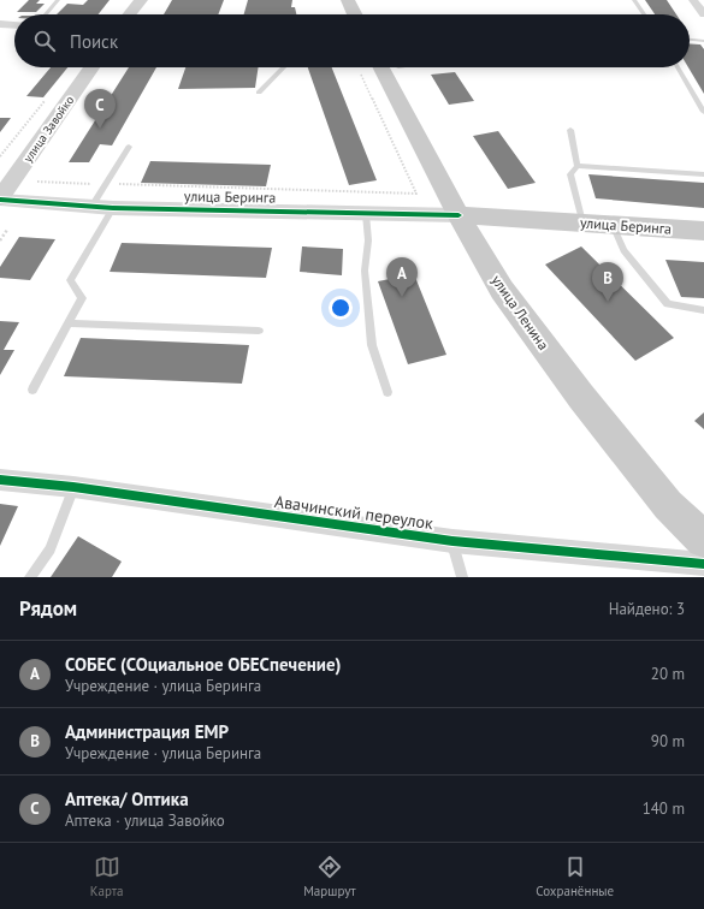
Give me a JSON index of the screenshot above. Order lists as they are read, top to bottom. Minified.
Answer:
{"streets":{"main road":["улица Завойко","улица Беринга","улица Ленина"],"street":["Авачинский переулок"]},"crossings":[["улица Завойко","улица Беринга"],["улица Беринга","улица Ленина"]],"page":{"search":"Поиск","pins":["C","A","B"],"heading":["Рядом","Найдено: 3"],"list":[{"mark":"A","name":"СОБЕС (СОциальное ОБЕСпечение)","note":"Учреждение · улица Беринга","value":"20 m"},{"mark":"B","name":"Администрация ЕМР","note":"Учреждение · улица Беринга","value":"90 m"},{"mark":"C","name":"Аптека/ Оптика","note":"Аптека · улица Завойко","value":"140 m"}],"nav":["Карта","Маршрут","Сохранённые"]}}
